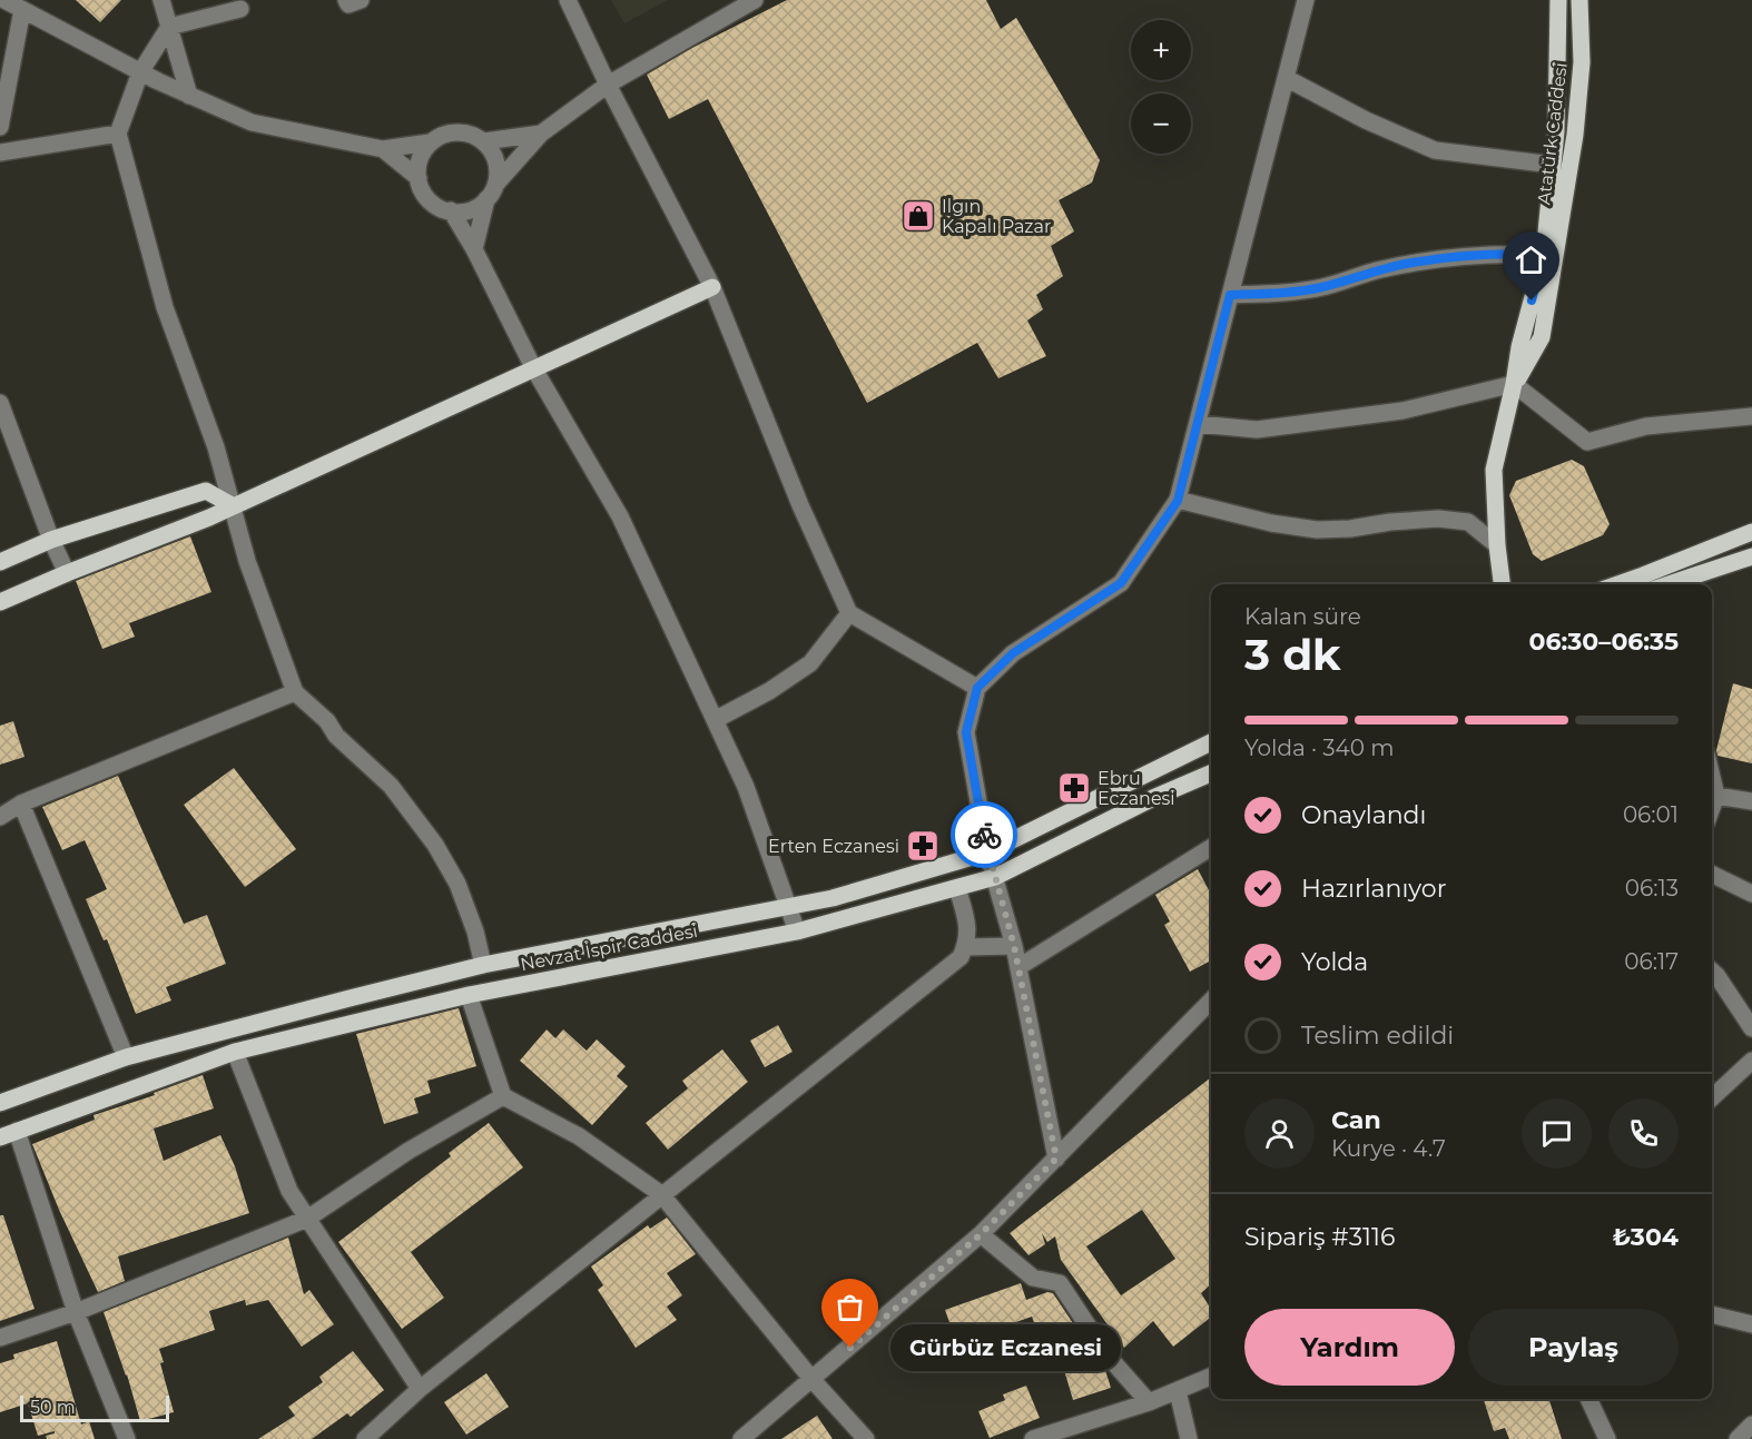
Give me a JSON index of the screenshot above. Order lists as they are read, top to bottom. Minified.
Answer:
{"streets":{"main road":["Atatürk Caddesi","Nevzat İspir Caddesi"]},"places":{"shop":["Ilgın Kapalı Pazar"],"pharmacy":["Ebru Eczanesi","Erten Eczanesi"],"other":["Gürbüz Eczanesi"]},"scale_bar":"50 m","page":{"map_buttons":["+","−"],"heading":["3 dk","Kalan süre","06:30–06:35"],"panel":["Can","Kurye · 4.7","Sipariş #3116","₺304"],"bar":"Yolda · 340 m","list":[["Onaylandı","06:01"],["Hazırlanıyor","06:13"],["Yolda","06:17"],"Teslim edildi"],"buttons":["Yardım","Paylaş"],"bubble":"Gürbüz Eczanesi","scale":"50 m"}}
